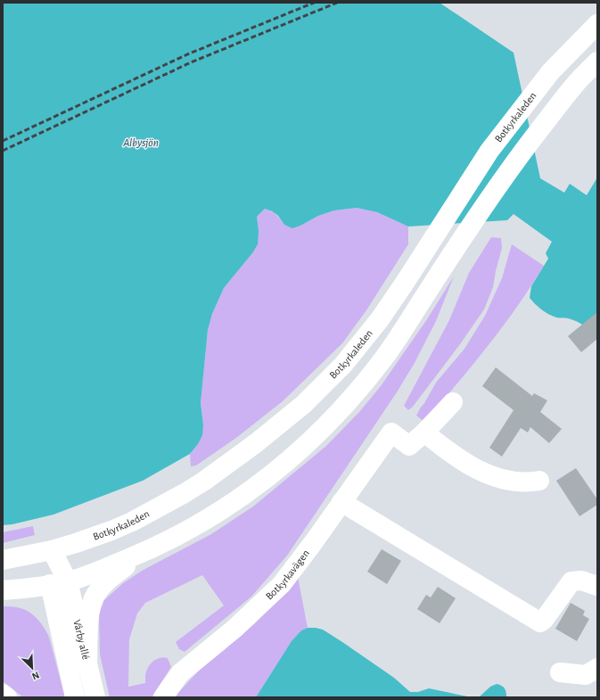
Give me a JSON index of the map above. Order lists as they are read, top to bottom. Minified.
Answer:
{"streets":{"main road":["Botkyrkaleden","Botkyrkavägen","Vårby allé"]},"water":["Albysjön"],"north":"bottom right"}
